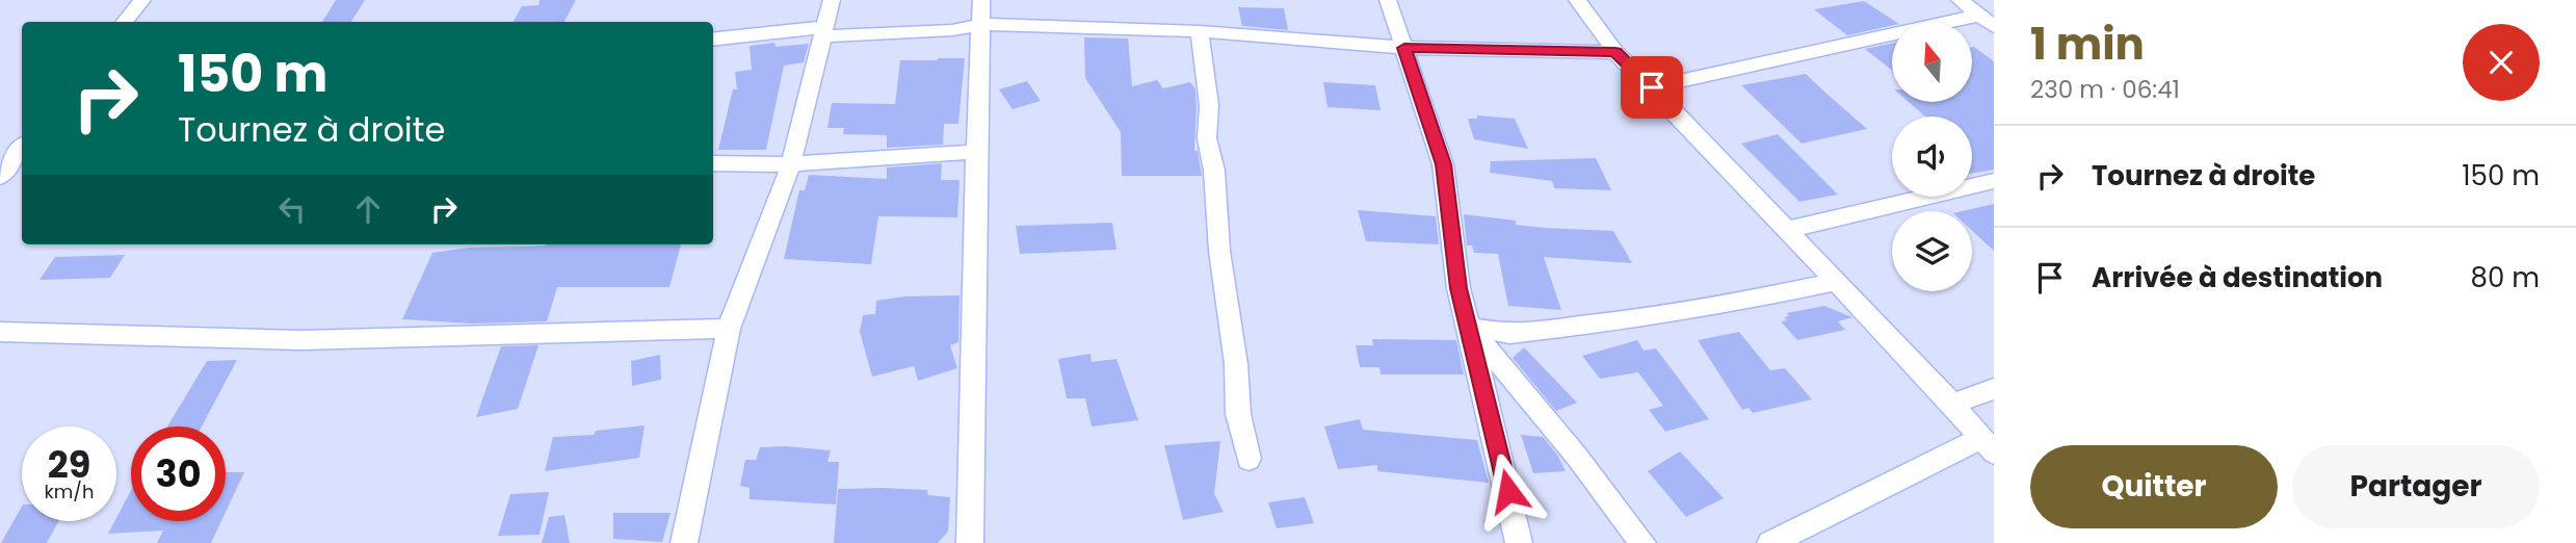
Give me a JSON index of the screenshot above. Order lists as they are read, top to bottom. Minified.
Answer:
{"north":"top","page":{"heading":["1 min","230 m · 06:41"],"turn":["150 m","Tournez à droite"],"list":[{"name":"Tournez à droite","value":"150 m"},{"name":"Arrivée à destination","value":"80 m"}],"speed":"29 km/h","limit":"30","buttons":["Quitter","Partager"]}}
